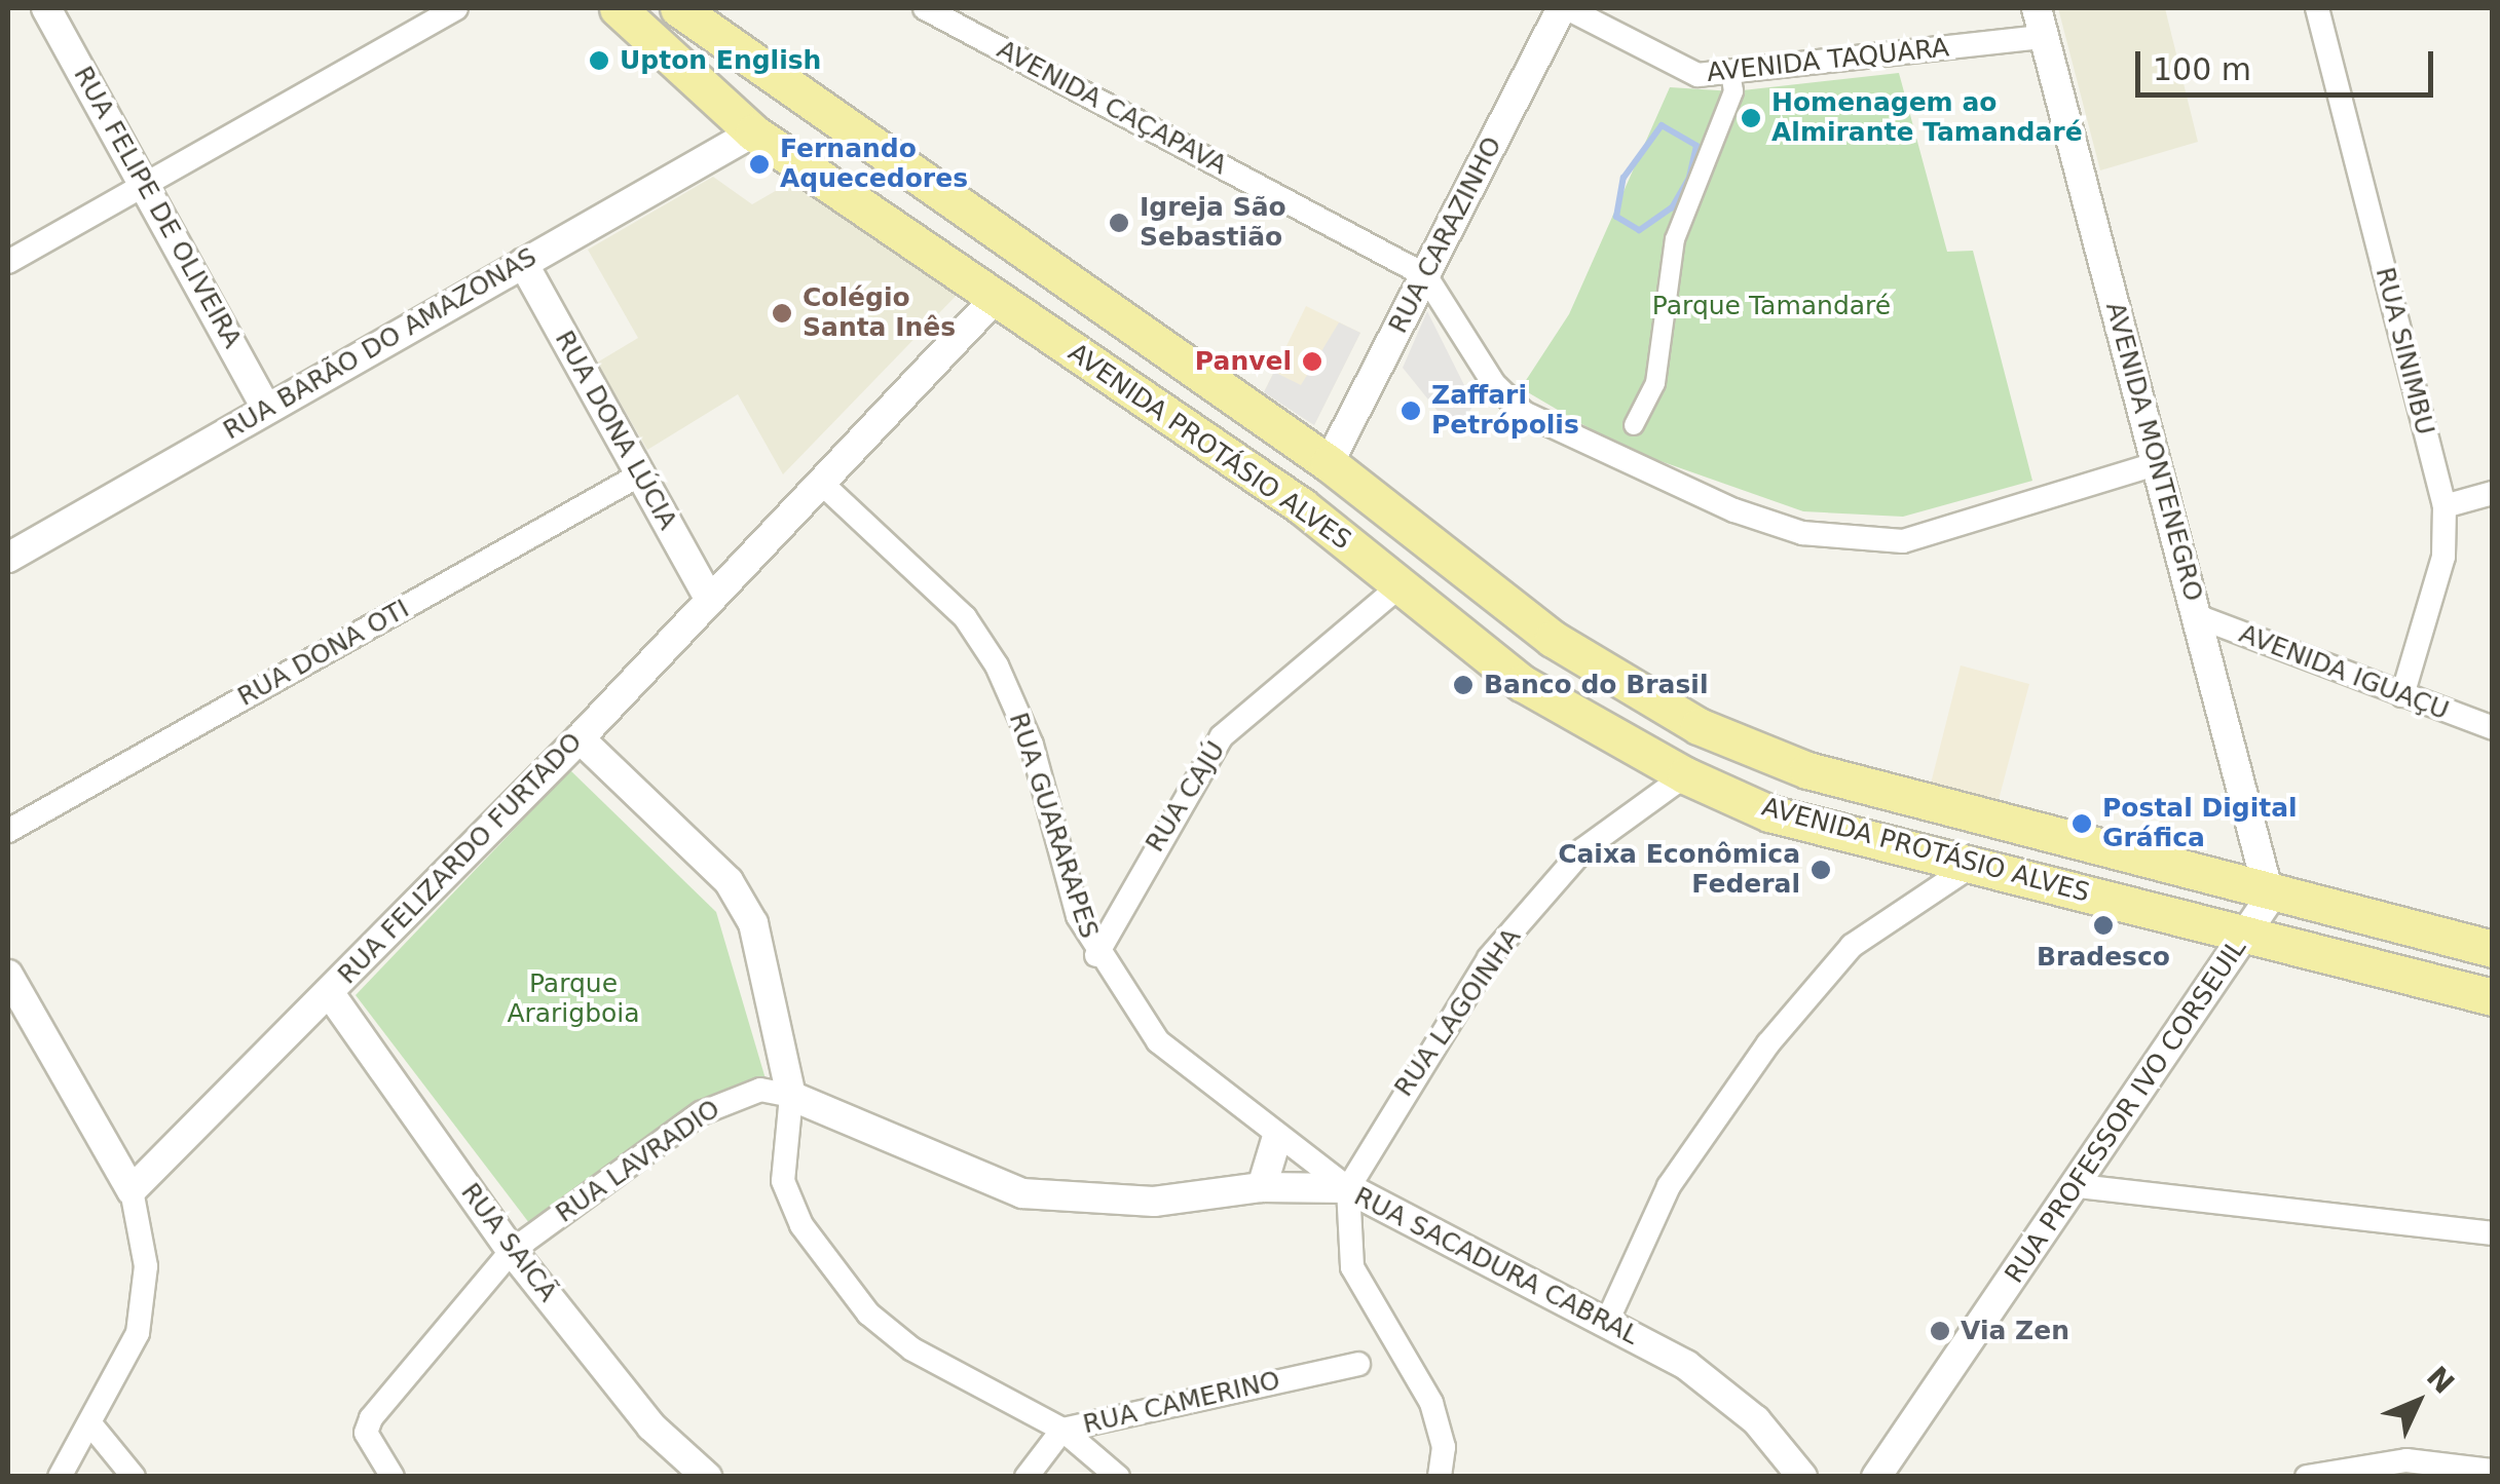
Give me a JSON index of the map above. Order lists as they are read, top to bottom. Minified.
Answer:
{"streets":{"main road":["AVENIDA PROTÁSIO ALVES"],"street":["AVENIDA TAQUARA","AVENIDA CAÇAPAVA","RUA FELIPE DE OLIVEIRA","RUA CARAZINHO","RUA BARÃO DO AMAZONAS","RUA SINIMBU","RUA DONA LÚCIA","AVENIDA MONTENEGRO","RUA DONA OTI","AVENIDA IGUAÇU","RUA CAJÚ","RUA GUARARAPES","RUA FELIZARDO FURTADO","RUA LAGOINHA","RUA PROFESSOR IVO CORSEUIL","RUA LAVRADIO","RUA SAICÃ","RUA SACADURA CABRAL","RUA CAMERINO"]},"crossings":[["AVENIDA TAQUARA","RUA CARAZINHO"],["AVENIDA TAQUARA","AVENIDA MONTENEGRO"],["AVENIDA CAÇAPAVA","RUA CARAZINHO"],["AVENIDA CAÇAPAVA","AVENIDA MONTENEGRO"],["RUA FELIPE DE OLIVEIRA","RUA BARÃO DO AMAZONAS"],["RUA CARAZINHO","AVENIDA PROTÁSIO ALVES"],["RUA BARÃO DO AMAZONAS","RUA DONA LÚCIA"],["RUA BARÃO DO AMAZONAS","AVENIDA PROTÁSIO ALVES"],["RUA SINIMBU","AVENIDA IGUAÇU"],["RUA DONA LÚCIA","RUA DONA OTI"],["RUA DONA LÚCIA","RUA FELIZARDO FURTADO"],["AVENIDA PROTÁSIO ALVES","AVENIDA MONTENEGRO"],["AVENIDA PROTÁSIO ALVES","RUA CAJÚ"],["AVENIDA PROTÁSIO ALVES","RUA FELIZARDO FURTADO"],["AVENIDA PROTÁSIO ALVES","RUA LAGOINHA"],["AVENIDA PROTÁSIO ALVES","RUA PROFESSOR IVO CORSEUIL"],["AVENIDA MONTENEGRO","AVENIDA IGUAÇU"],["AVENIDA MONTENEGRO","RUA PROFESSOR IVO CORSEUIL"],["RUA CAJÚ","RUA GUARARAPES"],["RUA GUARARAPES","RUA FELIZARDO FURTADO"],["RUA GUARARAPES","RUA LAGOINHA"],["RUA GUARARAPES","RUA SACADURA CABRAL"],["RUA FELIZARDO FURTADO","RUA SAICÃ"],["RUA LAGOINHA","RUA SACADURA CABRAL"],["RUA LAVRADIO","RUA SAICÃ"],["RUA LAVRADIO","RUA SACADURA CABRAL"]],"parks":["Parque Tamandaré","Parque Ararigboia"],"places":["Upton English","Homenagem ao Almirante Tamandaré","Fernando Aquecedores","Igreja São Sebastião","Colégio Santa Inês","Panvel","Zaffari Petrópolis","Banco do Brasil","Postal Digital Gráfica","Caixa Econômica Federal","Bradesco","Via Zen"],"scale_bar":"100 m","north":"top right"}
